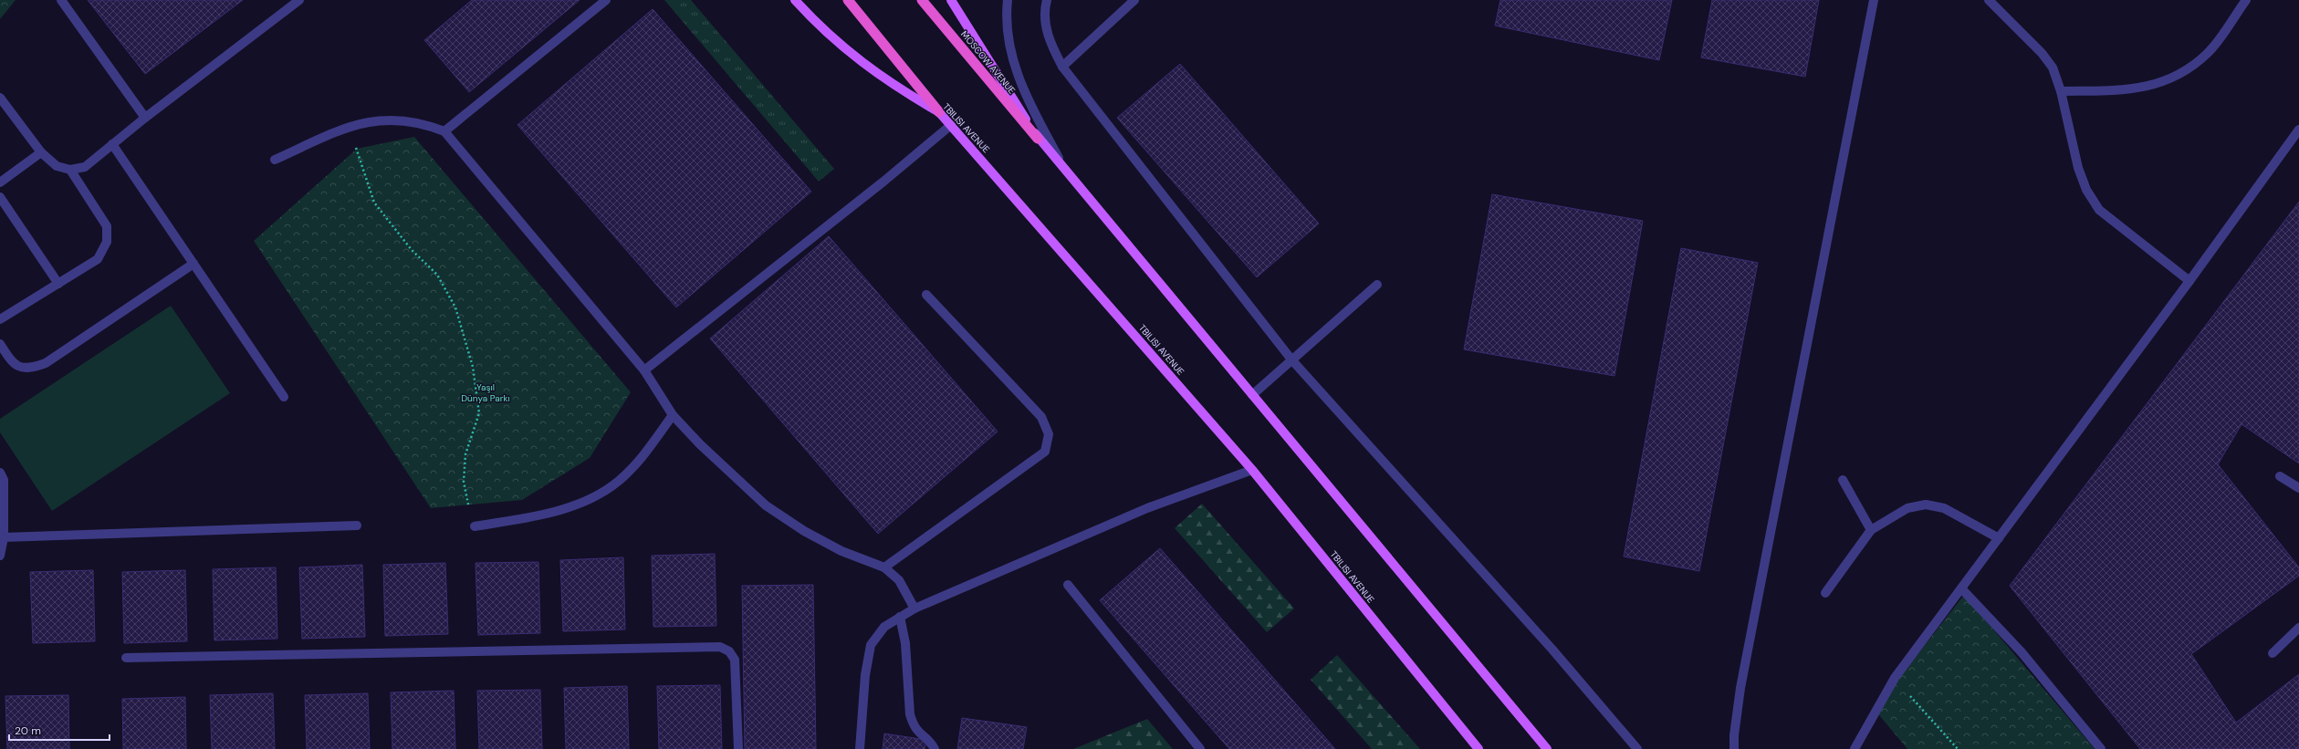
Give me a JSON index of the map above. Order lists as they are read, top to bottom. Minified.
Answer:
{"streets":{"highway":["MOSCOW AVENUE"],"main road":["TBILISI AVENUE"]},"parks":["Yaşıl Dünya Parkı"],"scale_bar":"20 m"}
